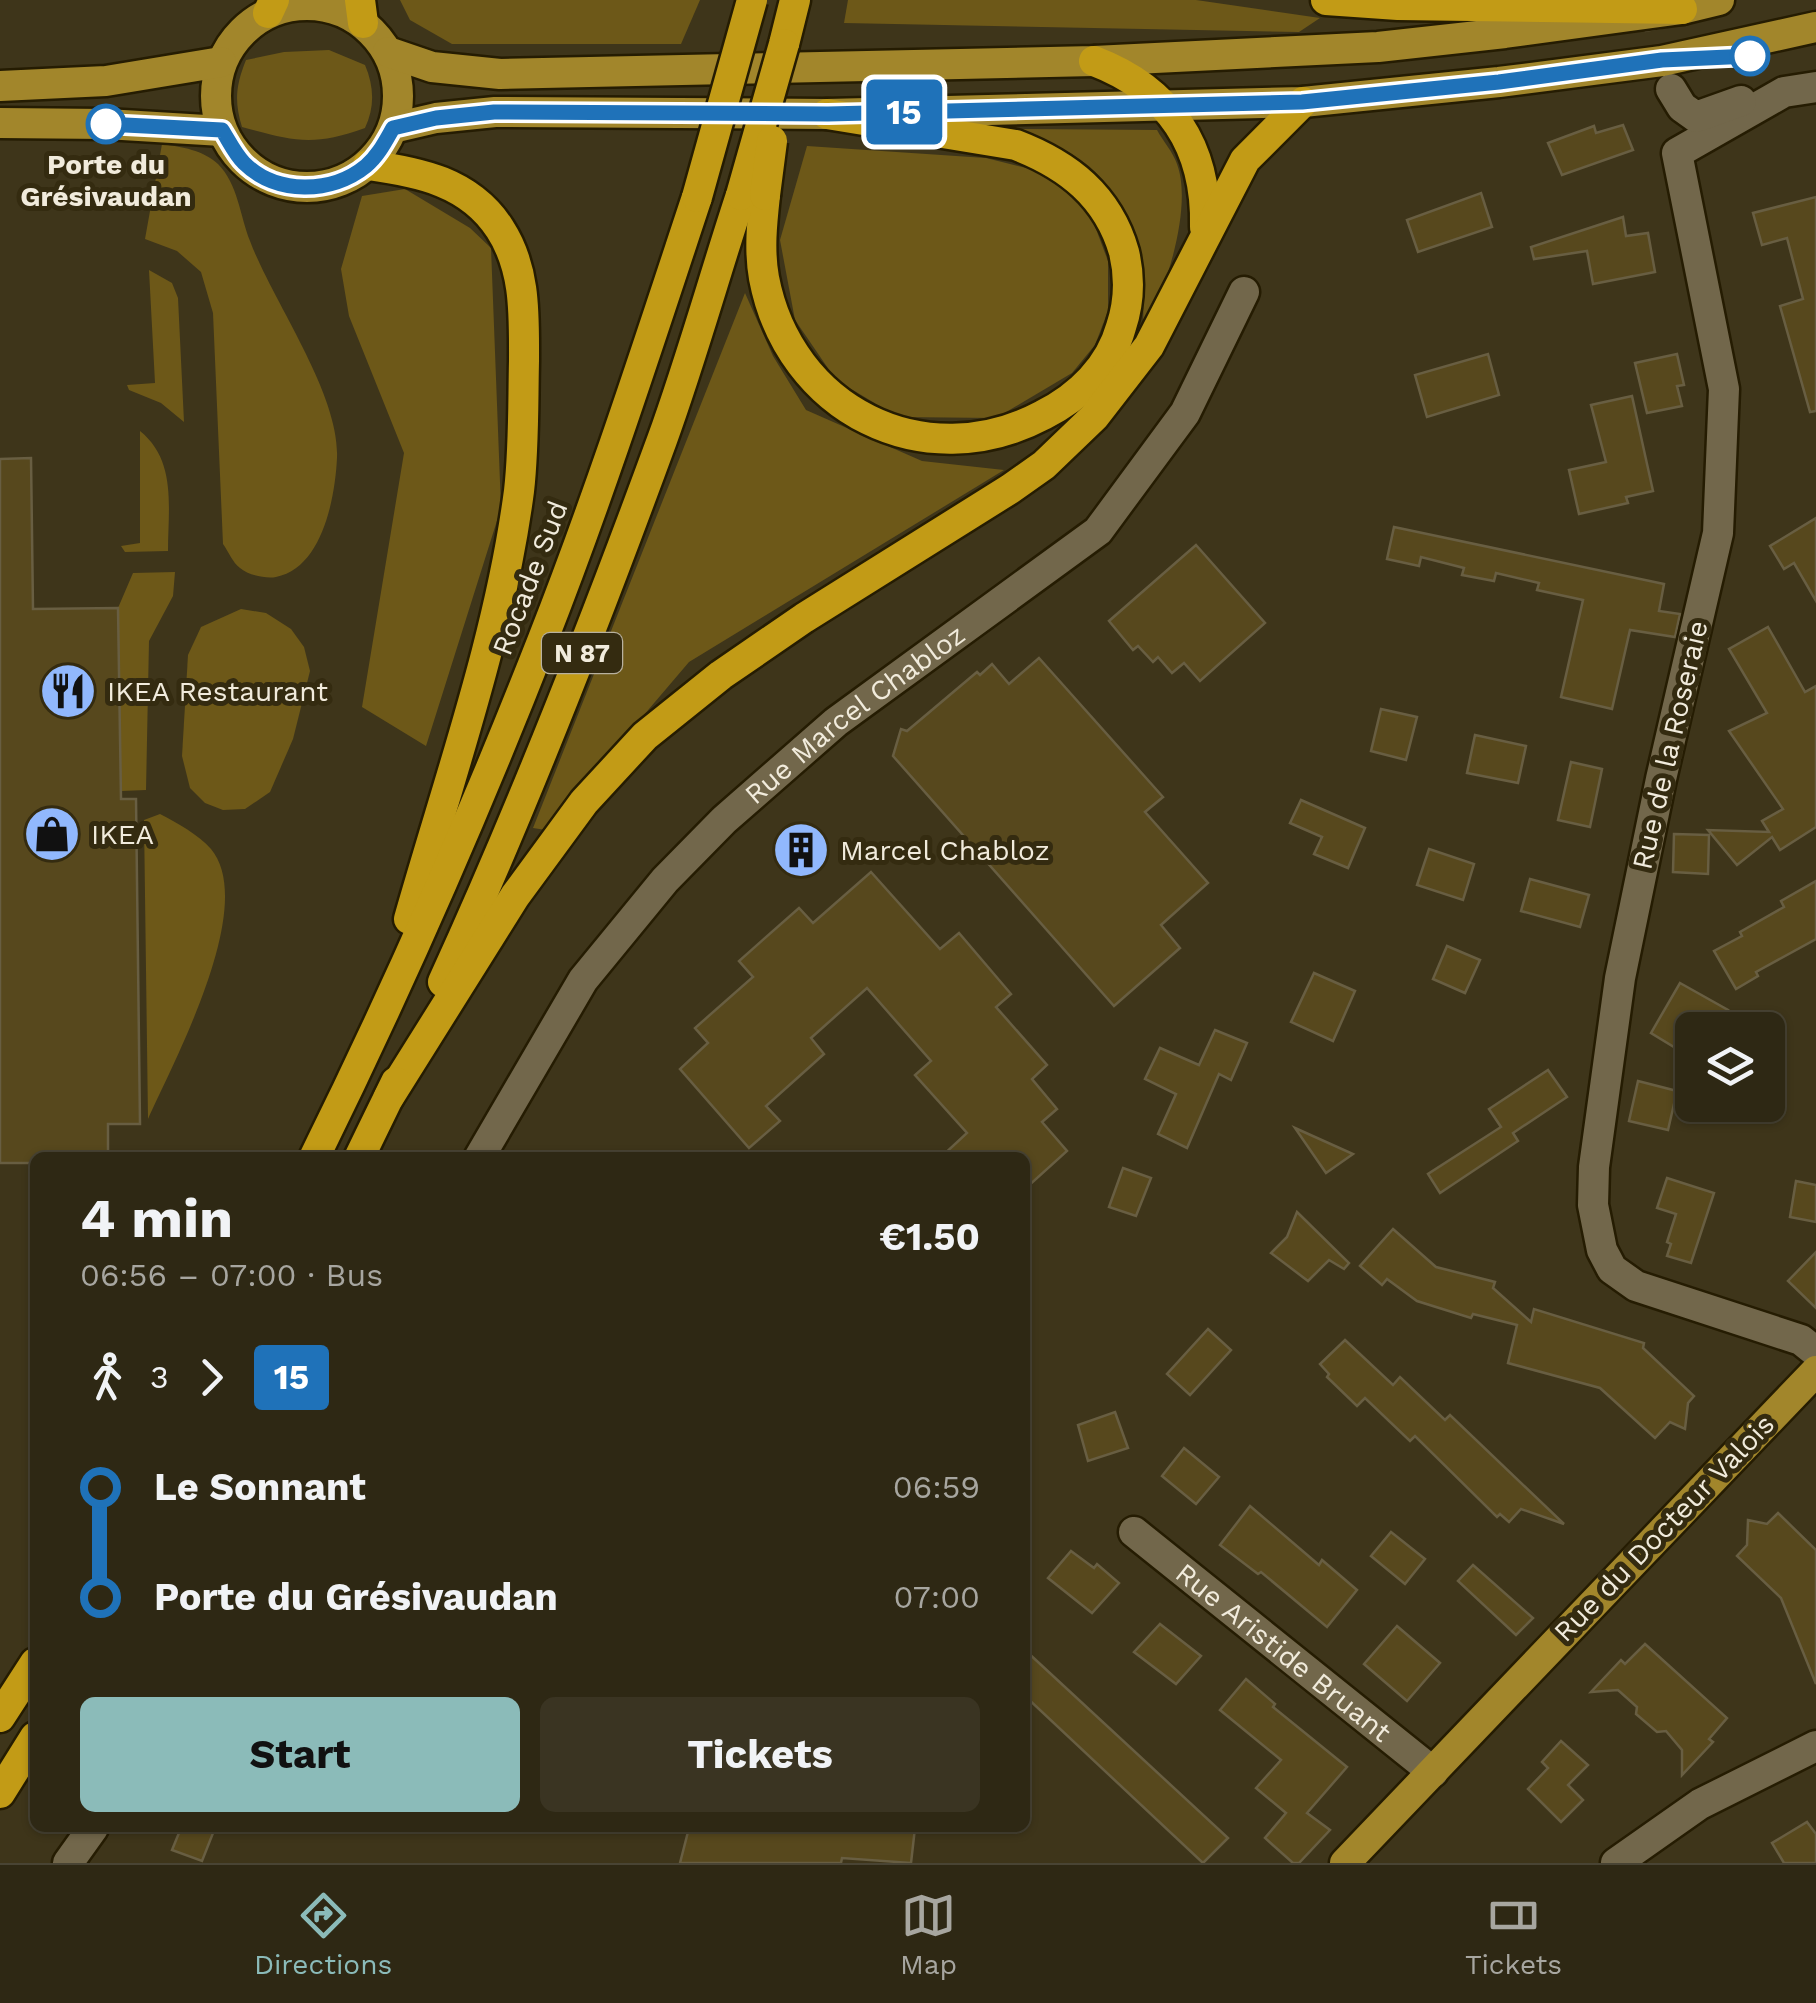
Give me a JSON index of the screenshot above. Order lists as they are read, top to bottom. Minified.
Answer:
{"streets":{"highway":["Rocade Sud","N 87"],"main road":["Rue du Docteur Valois"],"street":["Rue Marcel Chabloz","Rue de la Roseraie","Rue Aristide Bruant"]},"crossings":[["Rue du Docteur Valois","Rue Aristide Bruant"]],"places":{"other":["Porte du Grésivaudan"],"restaurant":["IKEA Restaurant"],"shop":["IKEA"],"building":["Marcel Chabloz"]},"lines":["bus line 15"],"page":{"on_map":"15","heading":["4 min","06:56 – 07:00 · Bus","€1.50"],"legs":["3","15"],"list":[{"name":"Le Sonnant","value":"06:59"},{"name":"Porte du Grésivaudan","value":"07:00"}],"buttons":["Start","Tickets"],"tabs":["Directions","Map","Tickets"]}}
